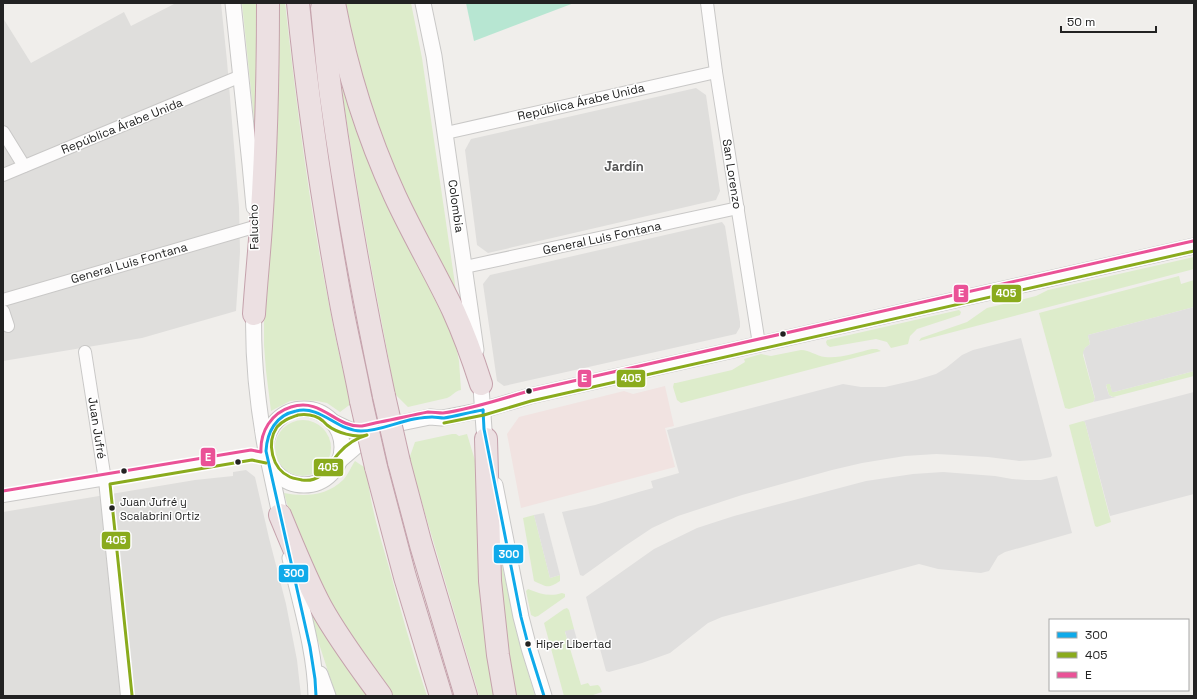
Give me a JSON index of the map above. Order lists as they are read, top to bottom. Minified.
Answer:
{"streets":{"street":["República Árabe Unida","San Lorenzo","Colombia","Falucho","General Luis Fontana","Juan Jufré"]},"crossings":[["República Árabe Unida","San Lorenzo"],["República Árabe Unida","Colombia"],["República Árabe Unida","Falucho"],["San Lorenzo","General Luis Fontana"],["Colombia","General Luis Fontana"],["Falucho","General Luis Fontana"]],"districts":["Jardín"],"places":["Juan Jufré y Scalabrini Ortiz","Hiper Libertad"],"lines":["transit line E","transit line 405","transit line 300"],"legend":["300","405","E"],"scale_bar":"50 m"}
